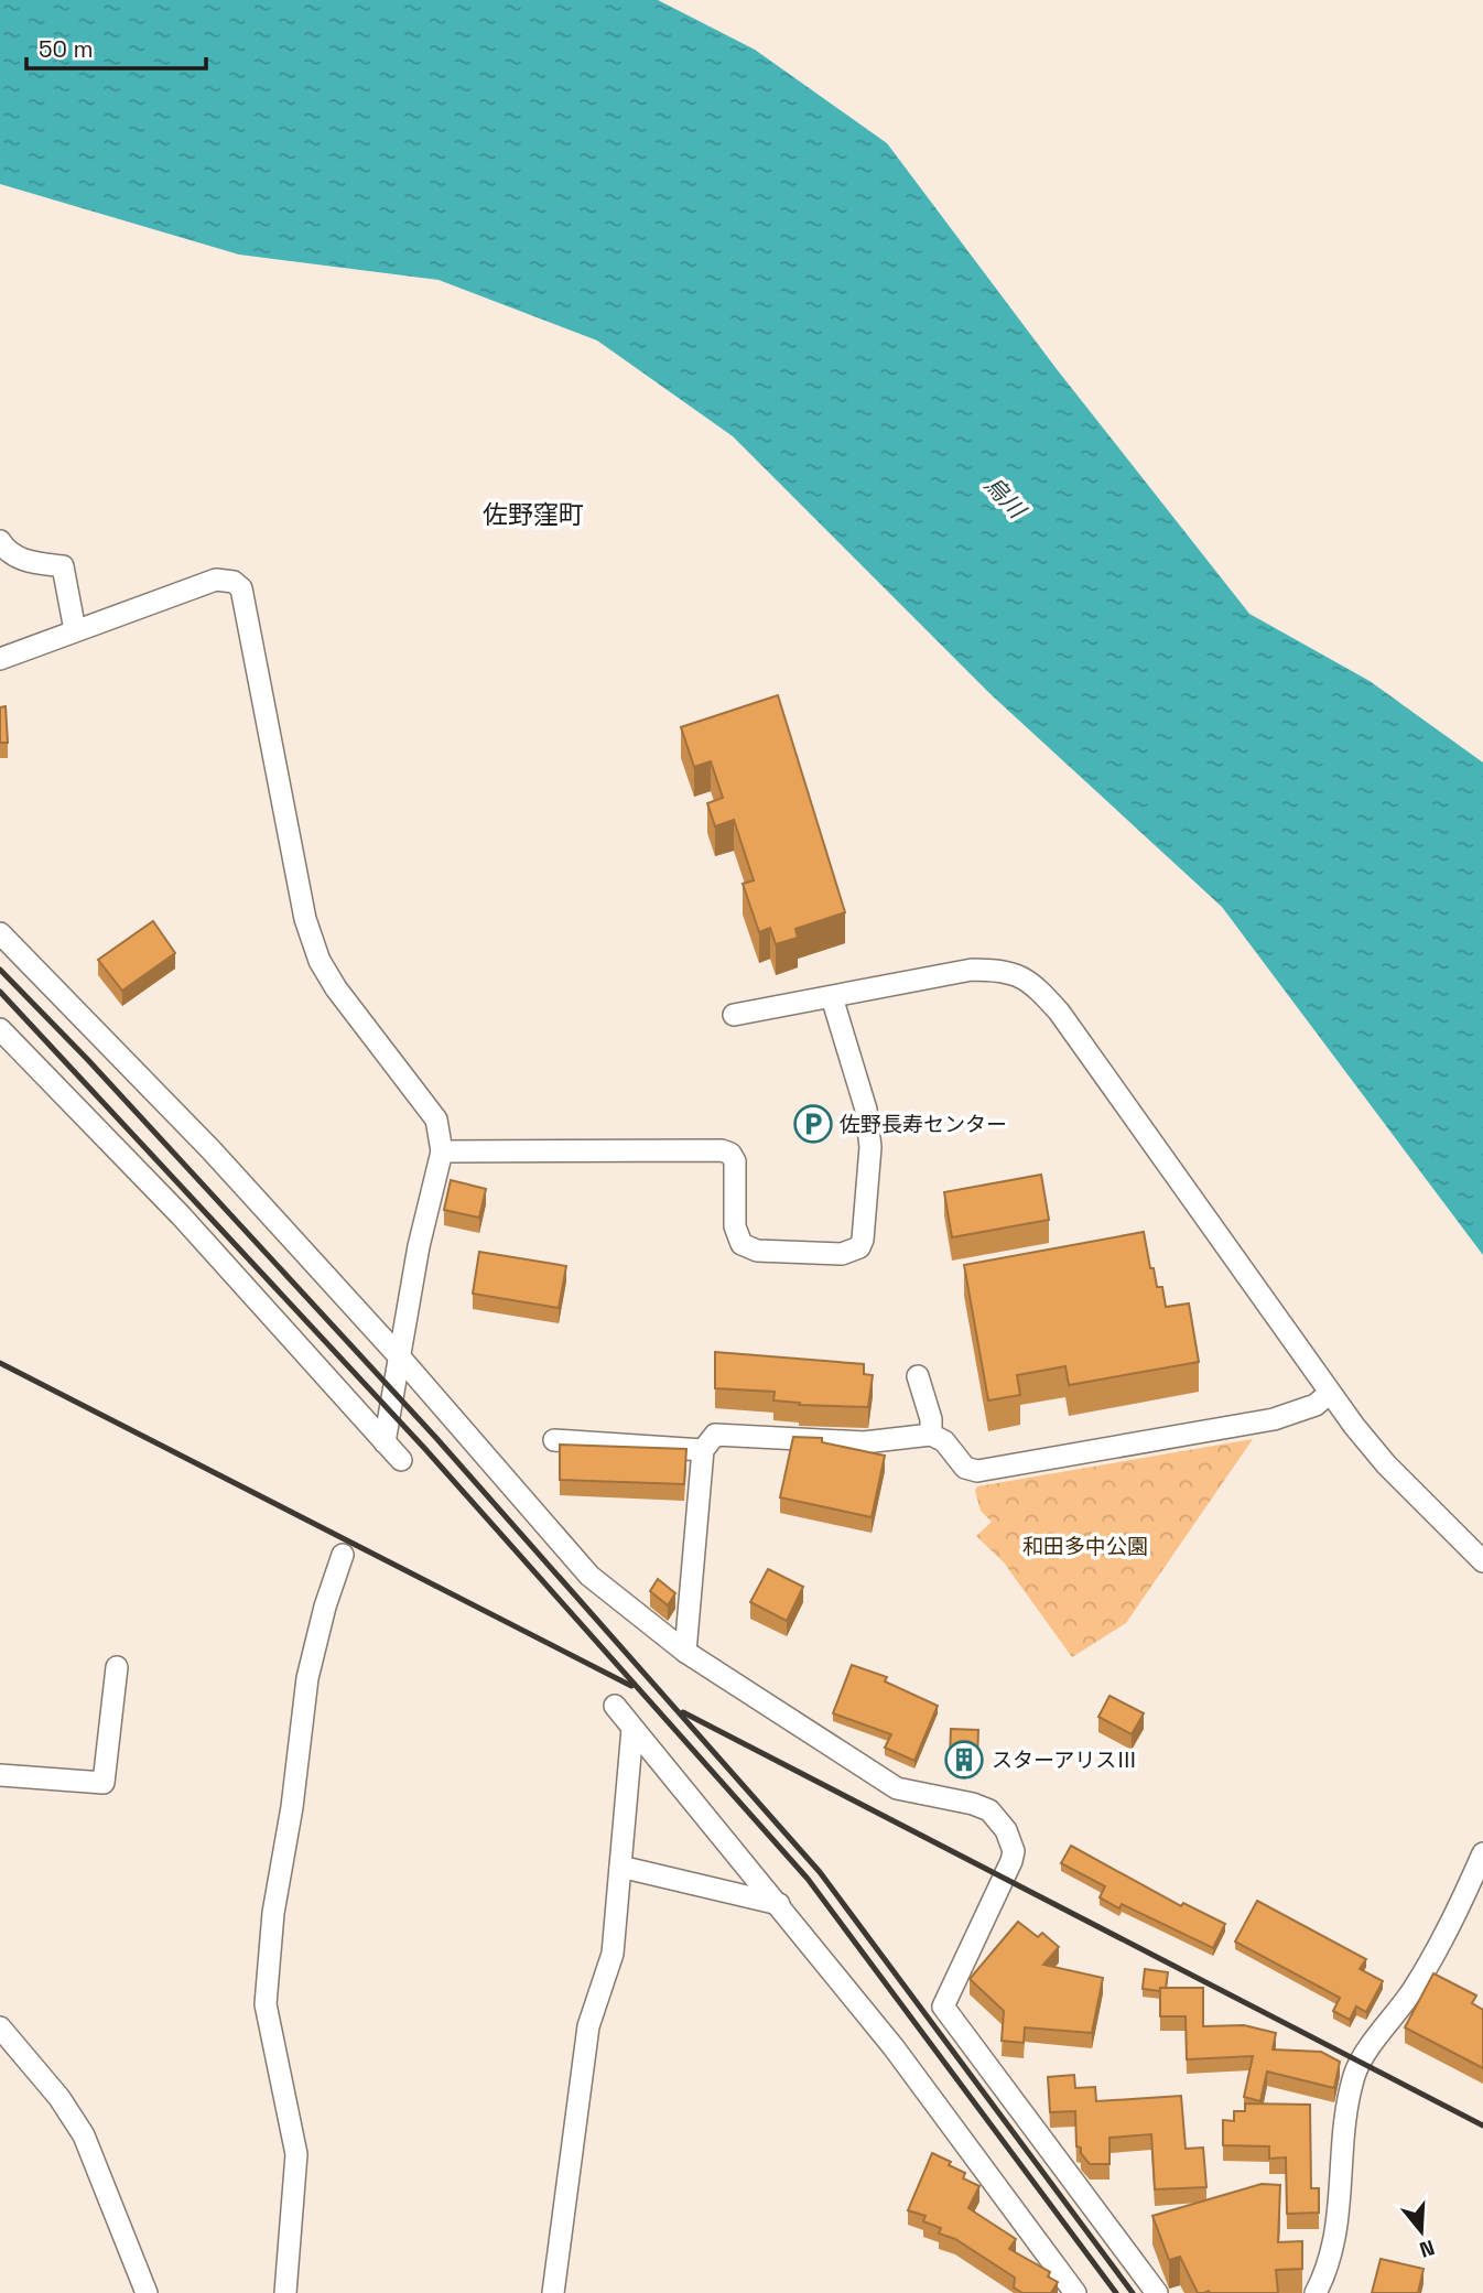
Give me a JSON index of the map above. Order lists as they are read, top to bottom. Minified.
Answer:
{"districts":["佐野窪町"],"water":["烏川"],"parks":["和田多中公園"],"places":{"parking":["佐野長寿センター"],"building":["スターアリスⅢ"]},"scale_bar":"50 m","north":"bottom"}
